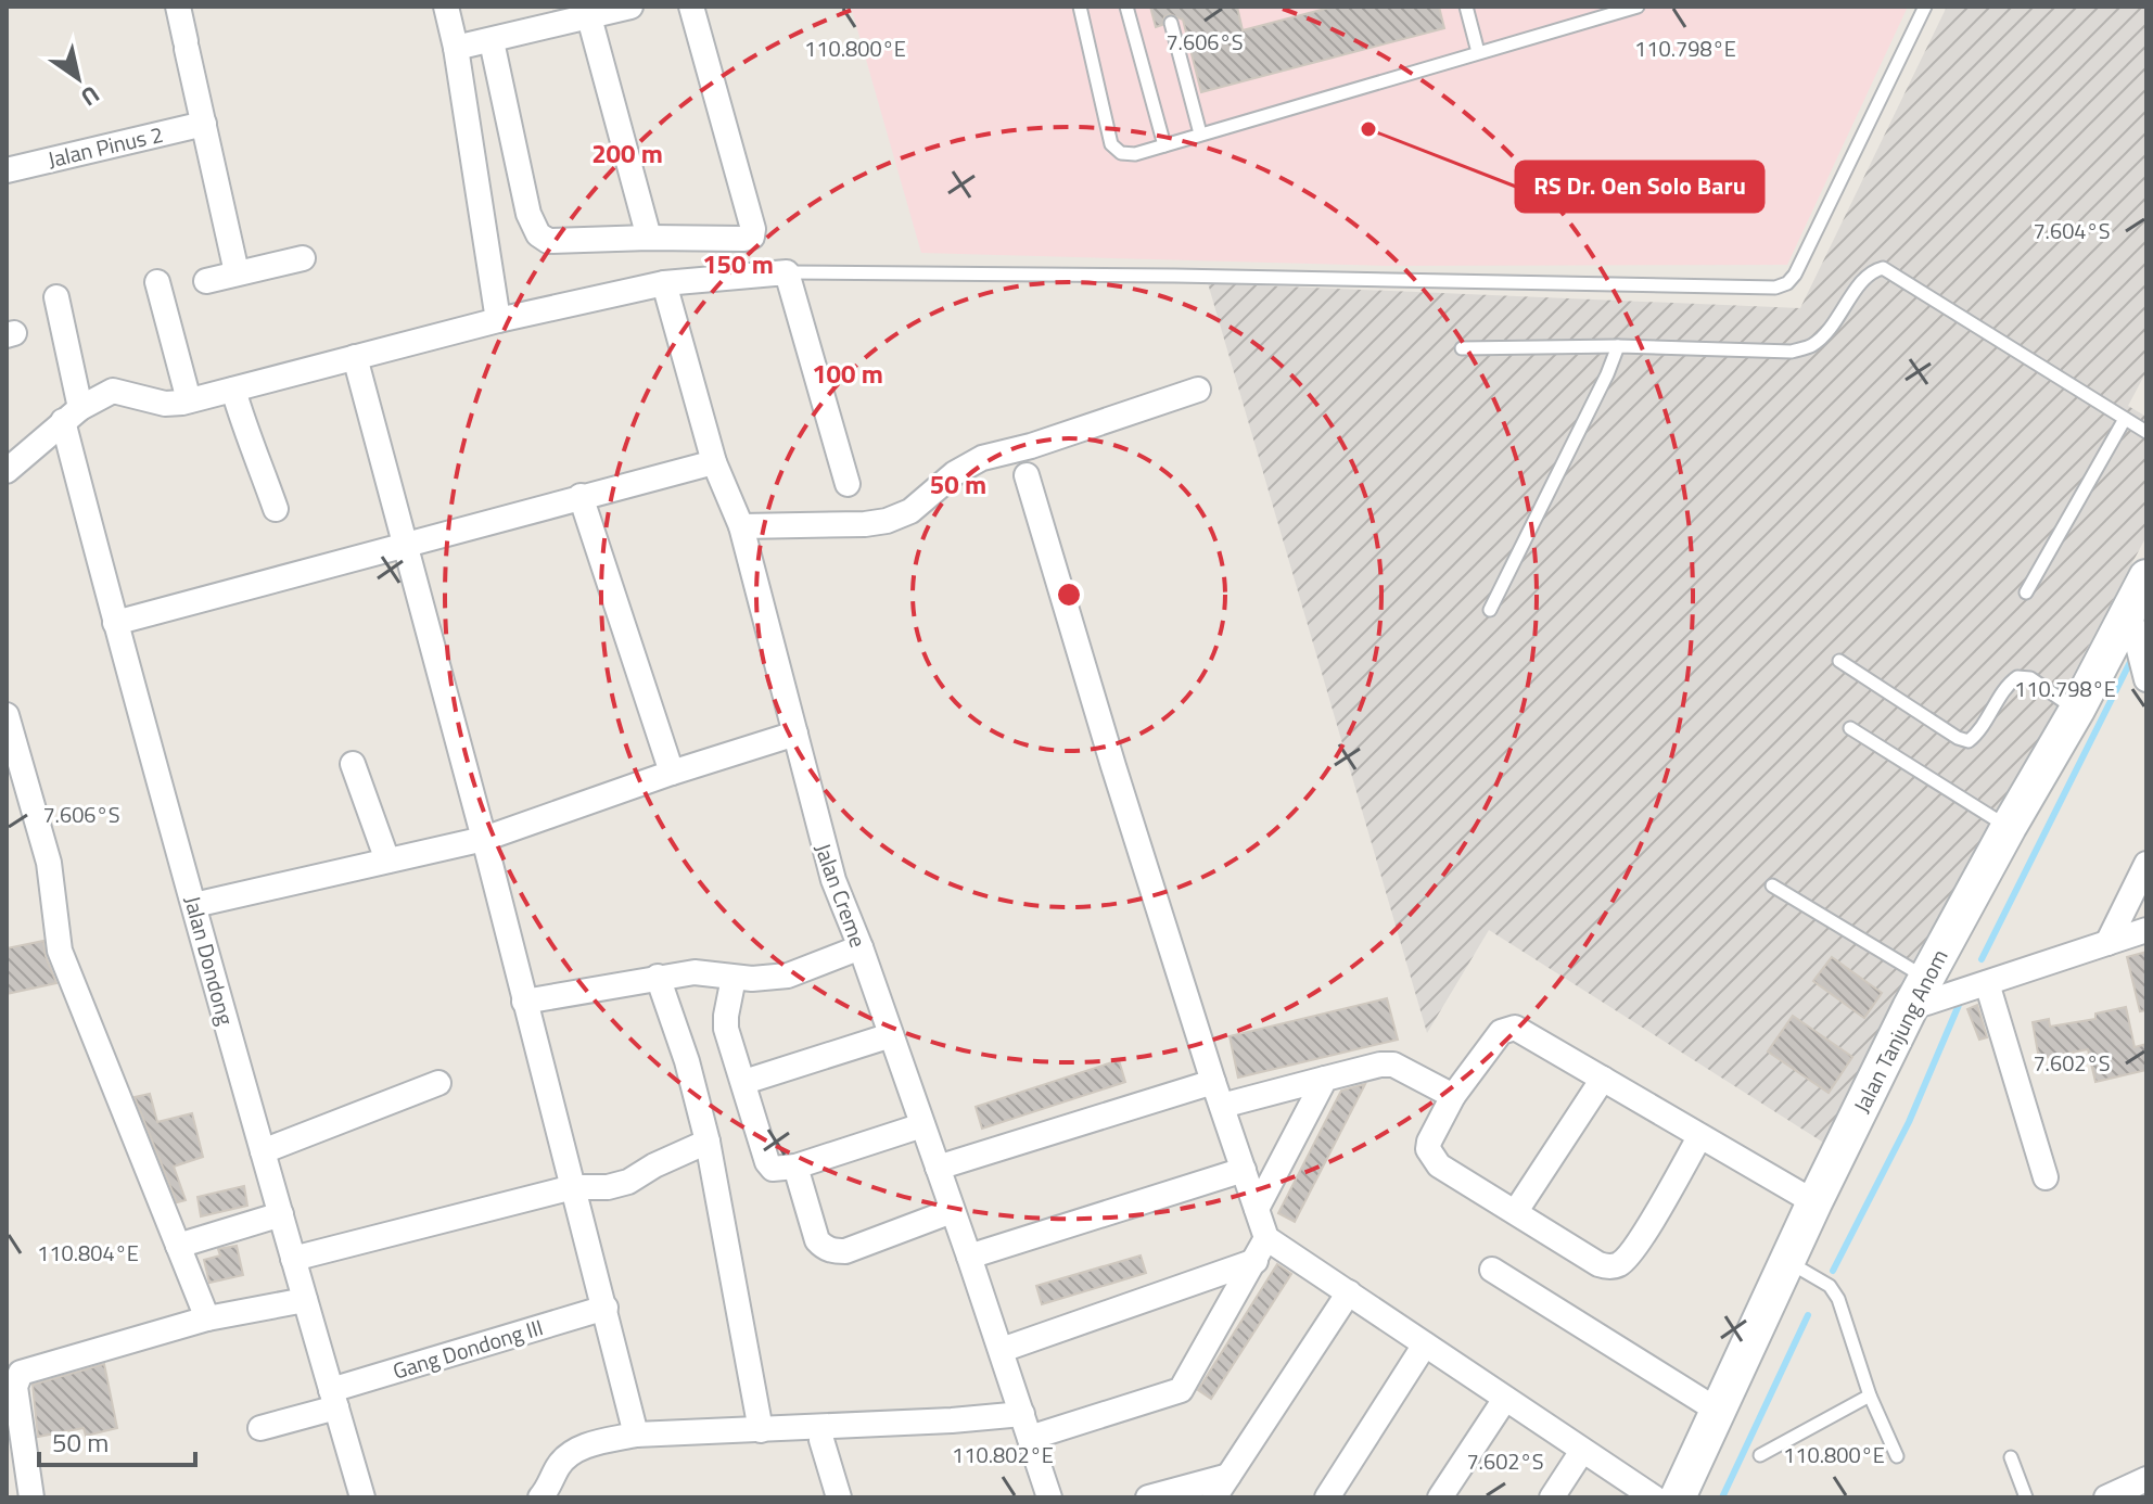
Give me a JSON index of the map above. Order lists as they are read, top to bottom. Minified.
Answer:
{"streets":{"main road":["Jalan Tanjung Anom"],"street":["Jalan Pinus 2","Jalan Creme","Jalan Dondong","Gang Dondong III"]},"crossings":[["Jalan Dondong","Gang Dondong III"]],"places":["RS Dr. Oen Solo Baru"],"scale_bar":"50 m","north":"bottom right","coordinates":["7.606°S","110.800°E","110.798°E","7.604°S","7.602°S","110.804°E","110.802°E"],"rings":["200 m","150 m","100 m","50 m"]}
